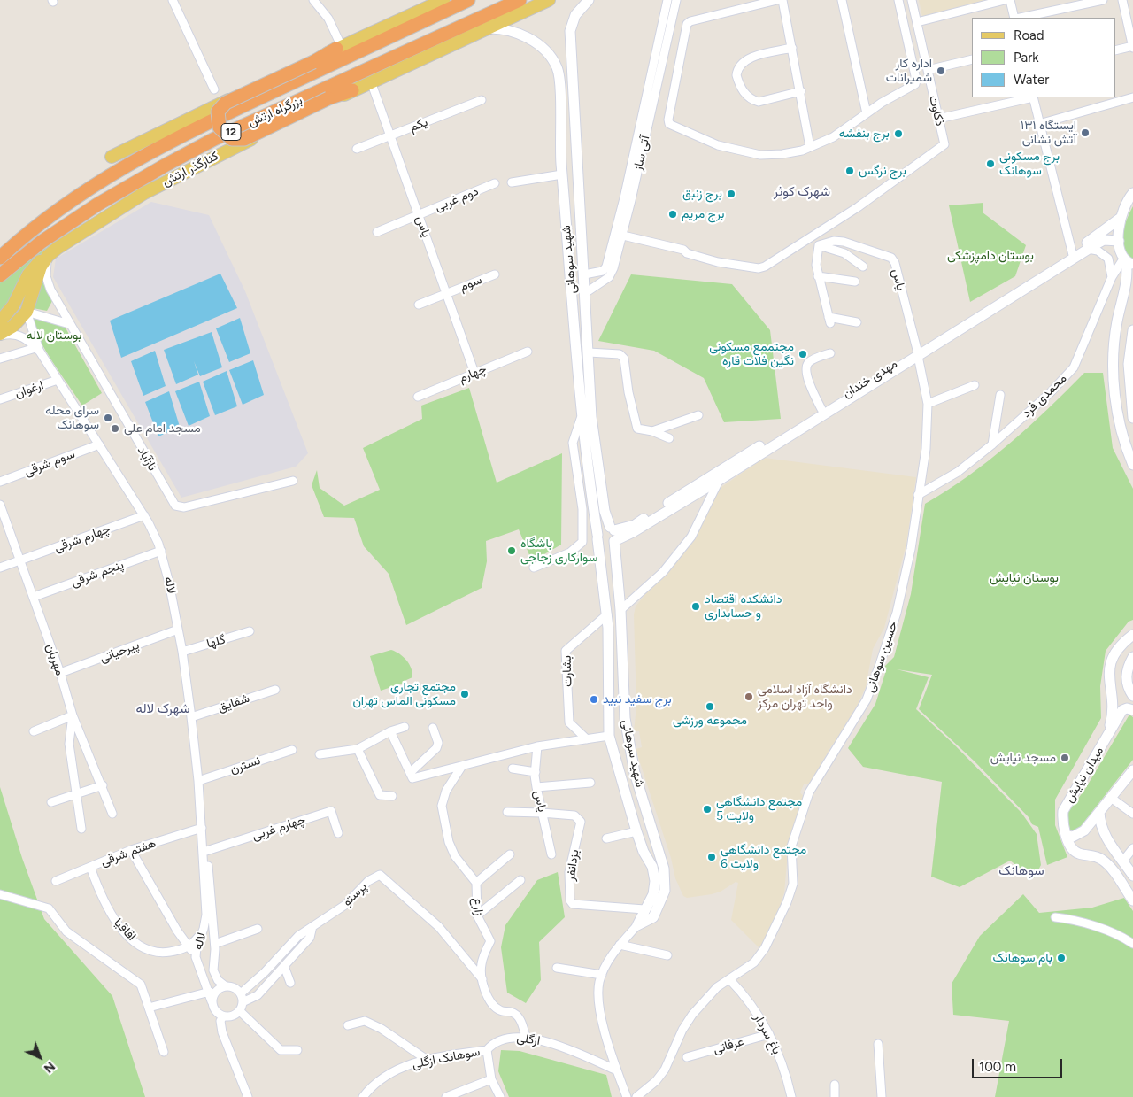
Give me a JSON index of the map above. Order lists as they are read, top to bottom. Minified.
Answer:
{"streets":{"highway":["بزرگراه ارتش","12"],"main road":["کنارگذر ارتش","شهید سوهانی","مهدی خندان","میدان نیایش"],"street":["ذکاوت","یکم","آتی ساز","دوم غربی","یاس","سوم","چهارم","ارغوان","محمدی فرد","نازآباد","سوم شرقی","چهارم شرقی","پنجم شرقی","لاله","گلها","پیرحیاتی","حسین سوهانی","مهربان","بشارت","شقایق","نسترن","چهارم غربی","هفتم شرقی","یزدانفر","پرستو","زارع","اقاقیا","باغ سردار","ازگلی","عرفاتی","سوهانک ازگلی"]},"crossings":[["ذکاوت","آتی ساز"],["یکم","یاس"],["آتی ساز","شهید سوهانی"],["کنارگذر ارتش","یاس"],["کنارگذر ارتش","شهید سوهانی"],["کنارگذر ارتش","نازآباد"],["کنارگذر ارتش","لاله"],["دوم غربی","یاس"],["یاس","سوم"],["یاس","چهارم"],["یاس","مهدی خندان"],["یاس","حسین سوهانی"],["یاس","یزدانفر"],["شهید سوهانی","مهدی خندان"],["شهید سوهانی","بشارت"],["شهید سوهانی","یزدانفر"],["شهید سوهانی","ازگلی"],["مهدی خندان","حسین سوهانی"],["ارغوان","لاله"],["محمدی فرد","حسین سوهانی"],["سوم شرقی","لاله"],["چهارم شرقی","لاله"],["چهارم شرقی","مهربان"],["پنجم شرقی","لاله"],["پنجم شرقی","مهربان"],["لاله","گلها"],["لاله","پیرحیاتی"],["لاله","شقایق"],["لاله","نسترن"],["لاله","چهارم غربی"],["لاله","هفتم شرقی"],["لاله","پرستو"],["پیرحیاتی","مهربان"],["حسین سوهانی","باغ سردار"],["هفتم شرقی","اقاقیا"],["پرستو","زارع"],["باغ سردار","عرفاتی"],["ازگلی","سوهانک ازگلی"]],"districts":["شهرک کوثر","شهرک لاله","سوهانک"],"parks":["بوستان دامپزشکی","بوستان لاله","بوستان نیایش"],"places":["اداره کار شمیرانات","ایستگاه ۱۳۱ آتش نشانی","برج بنفشه","برج مسکونی سوهانک","برج نرگس","برج زنبق","برج مریم","مجتممع مسکونی نگین فلات قاره","سرای محله سوهانک","مسجد امام علی","باشگاه سواركاری زجاجی","دانشکده اقتصاد و حسابداری","مجتمع تجاری مسکونی الماس تهران","دانشگاه آزاد اسلامی واحد تهران مرکز","برج سفید نبید","مجموعه ورزشی","مسجد نیایش","مجتمع دانشگاهی ولایت 5","مجتمع دانشگاهی ولایت 6","بام سوهانک"],"legend":["Road","Park","Water"],"scale_bar":"100 m","north":"bottom right"}
